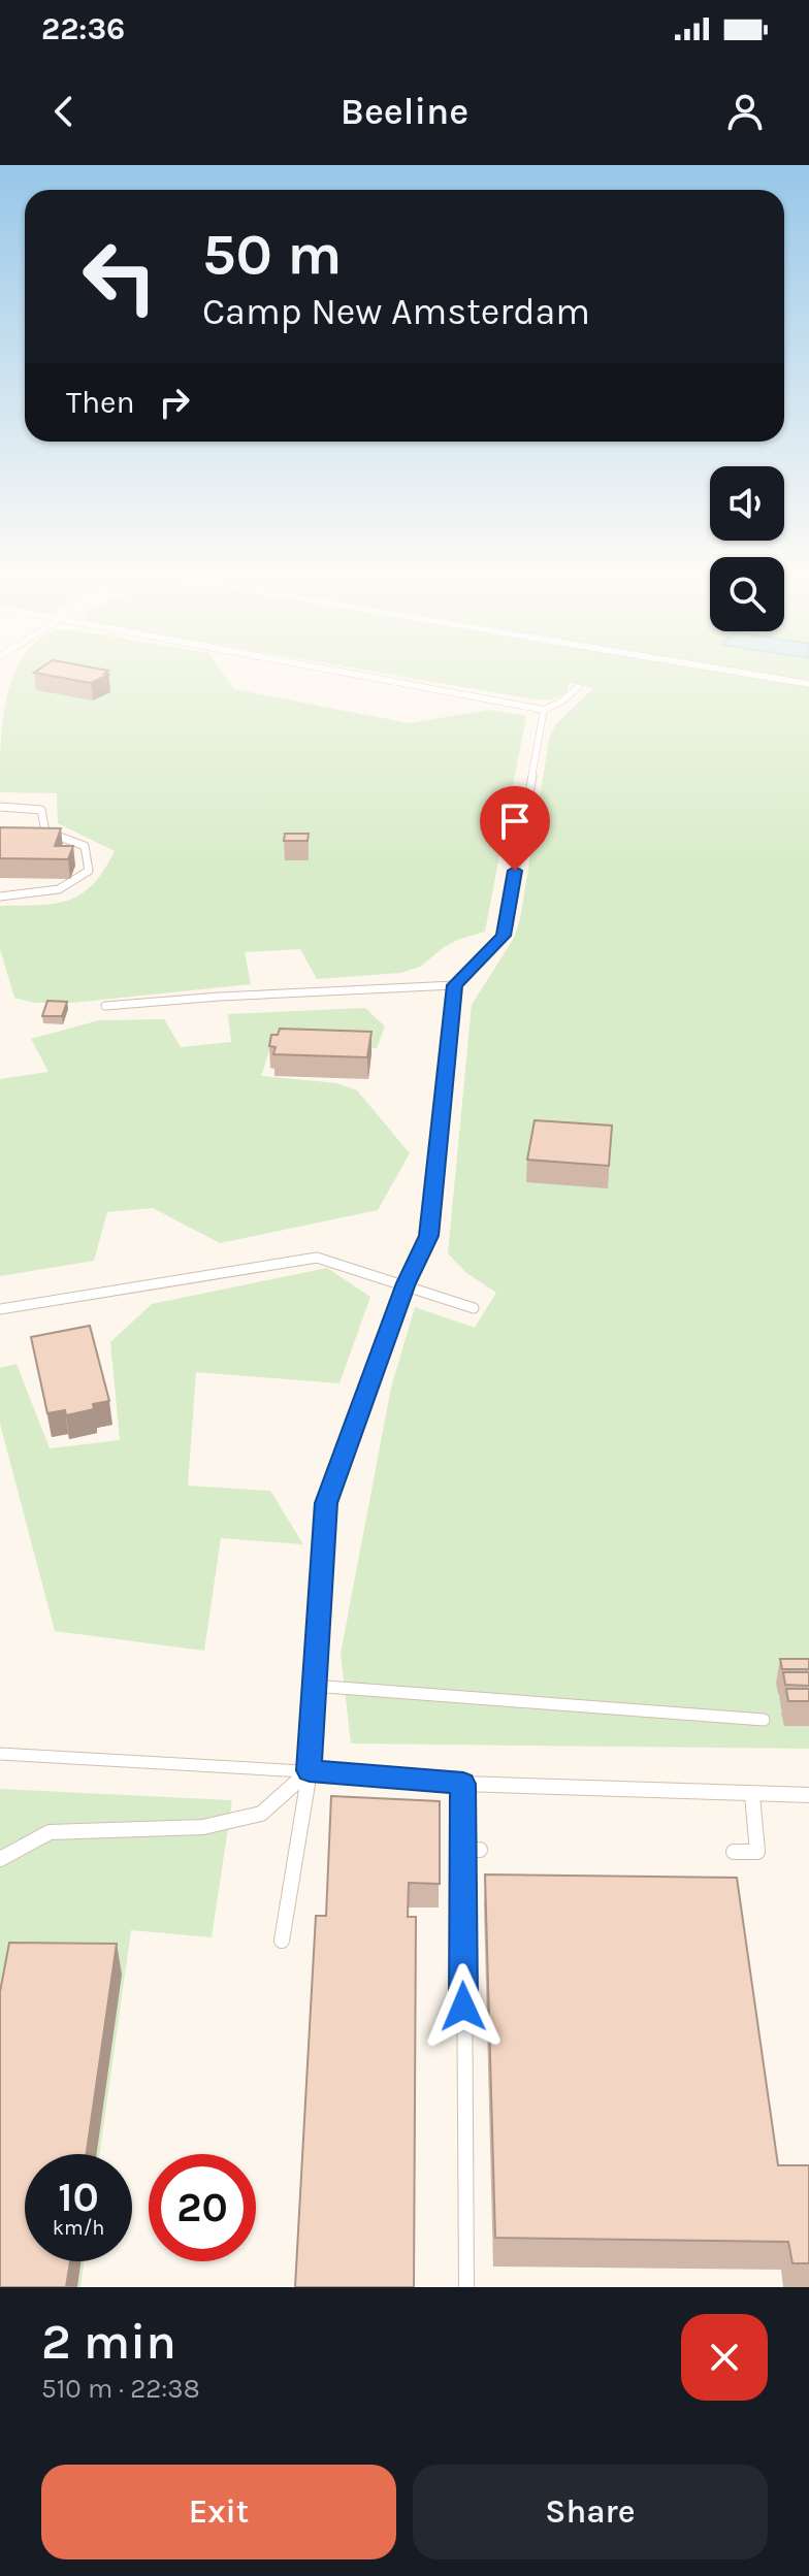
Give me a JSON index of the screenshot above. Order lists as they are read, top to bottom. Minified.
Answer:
{"page":{"status":"22:36","header":"Beeline","turn":["50 m","Camp New Amsterdam"],"then":"Then","speed":"10 km/h","limit":"20","heading":["2 min","510 m · 22:38"],"buttons":["Exit","Share"]}}
